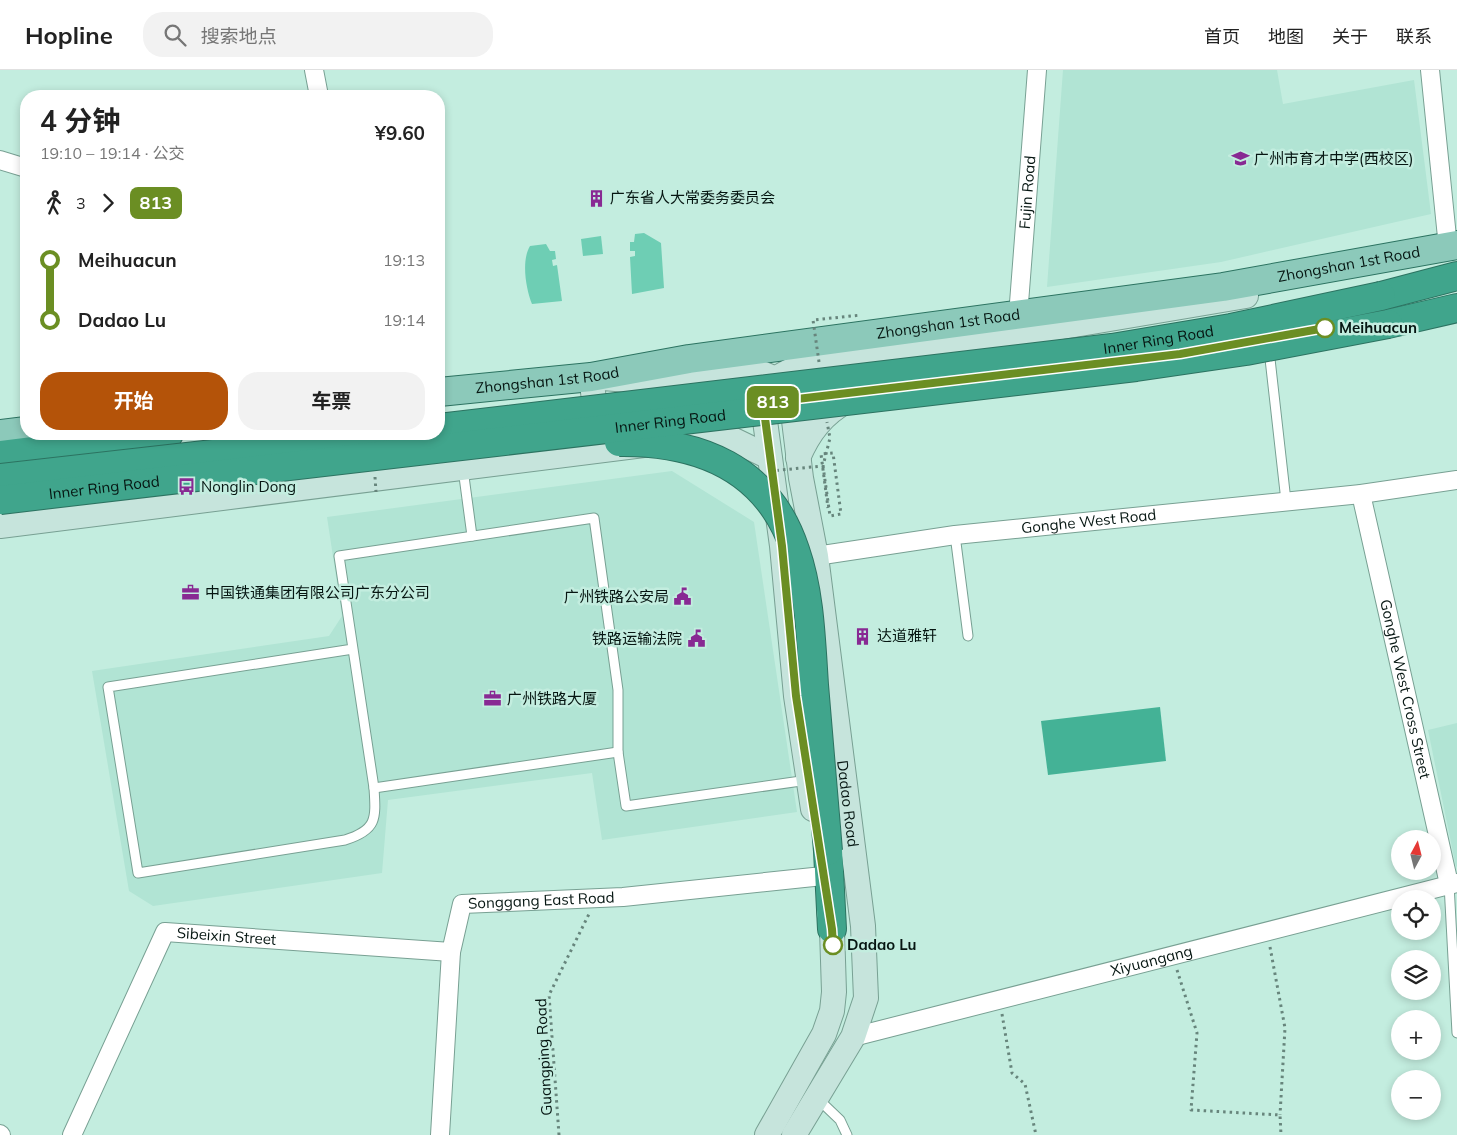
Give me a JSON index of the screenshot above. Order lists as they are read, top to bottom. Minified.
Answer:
{"streets":{"highway":["Inner Ring Road"],"main road":["Zhongshan 1st Road","Dadao Road"],"street":["Fujin Road","Gonghe West Road","Gonghe West Cross Street","Songgang East Road","Sibeixin Street","Xiyuangang"],"path":["Guangping Road"]},"crossings":[["Fujin Road","Zhongshan 1st Road"],["Gonghe West Road","Gonghe West Cross Street"],["Gonghe West Road","Dadao Road"],["Gonghe West Cross Street","Xiyuangang"],["Dadao Road","Xiyuangang"],["Songgang East Road","Sibeixin Street"],["Songgang East Road","Guangping Road"]],"places":{"school or university":["广州市育才中学(西校区)"],"building":["广东省人大常委务委员会","达道雅轩"],"other":["Meihuacun","Dadao Lu"],"bus stop":["Nonglin Dong"],"office":["中国铁通集团有限公司广东分公司","广州铁路大厦"],"public building":["广州铁路公安局","铁路运输法院"]},"lines":["bus line 813"],"north":"top","page":{"header":"Hopline","search":"搜索地点","nav":["首页","地图","关于","联系"],"on_map":"813","heading":["4 分钟","19:10 – 19:14 · 公交","¥9.60"],"legs":["3","813"],"list":[{"name":"Meihuacun","value":"19:13"},{"name":"Dadao Lu","value":"19:14"}],"buttons":["开始","车票"],"map_buttons":["+","−"]}}
